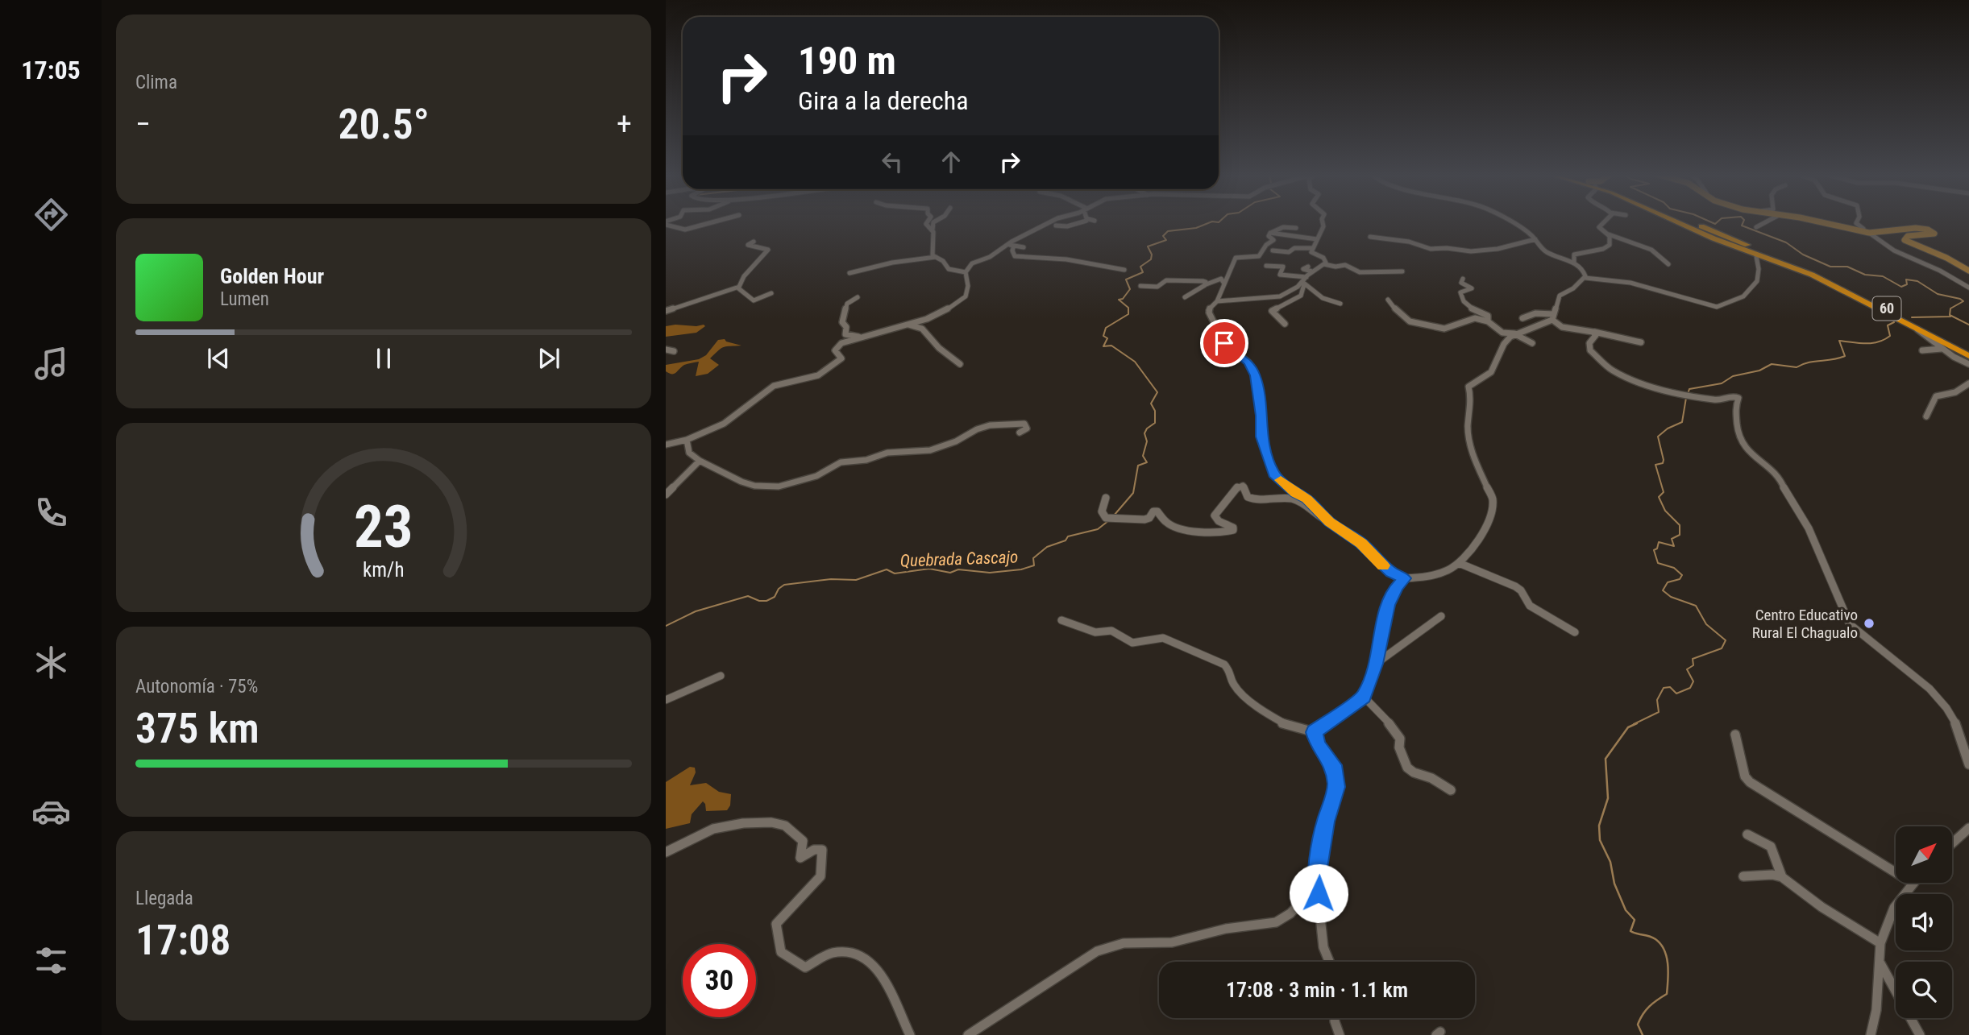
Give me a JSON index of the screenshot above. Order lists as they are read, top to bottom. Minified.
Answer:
{"streets":{"highway":["60"]},"water":["Quebrada Cascajo"],"places":["Centro Educativo Rural El Chagualo"],"north":"top right","page":{"tabs":"17:05","tile":["Clima",["Autonomía · 75%","375 km"],["Llegada","17:08"]],"turn":["190 m","Gira a la derecha"],"heat":["−","20.5°","+"],"song":["Golden Hour","Lumen"],"limit":"30","trip":"17:08 · 3 min · 1.1 km","gauge":["23","km/h"]}}
